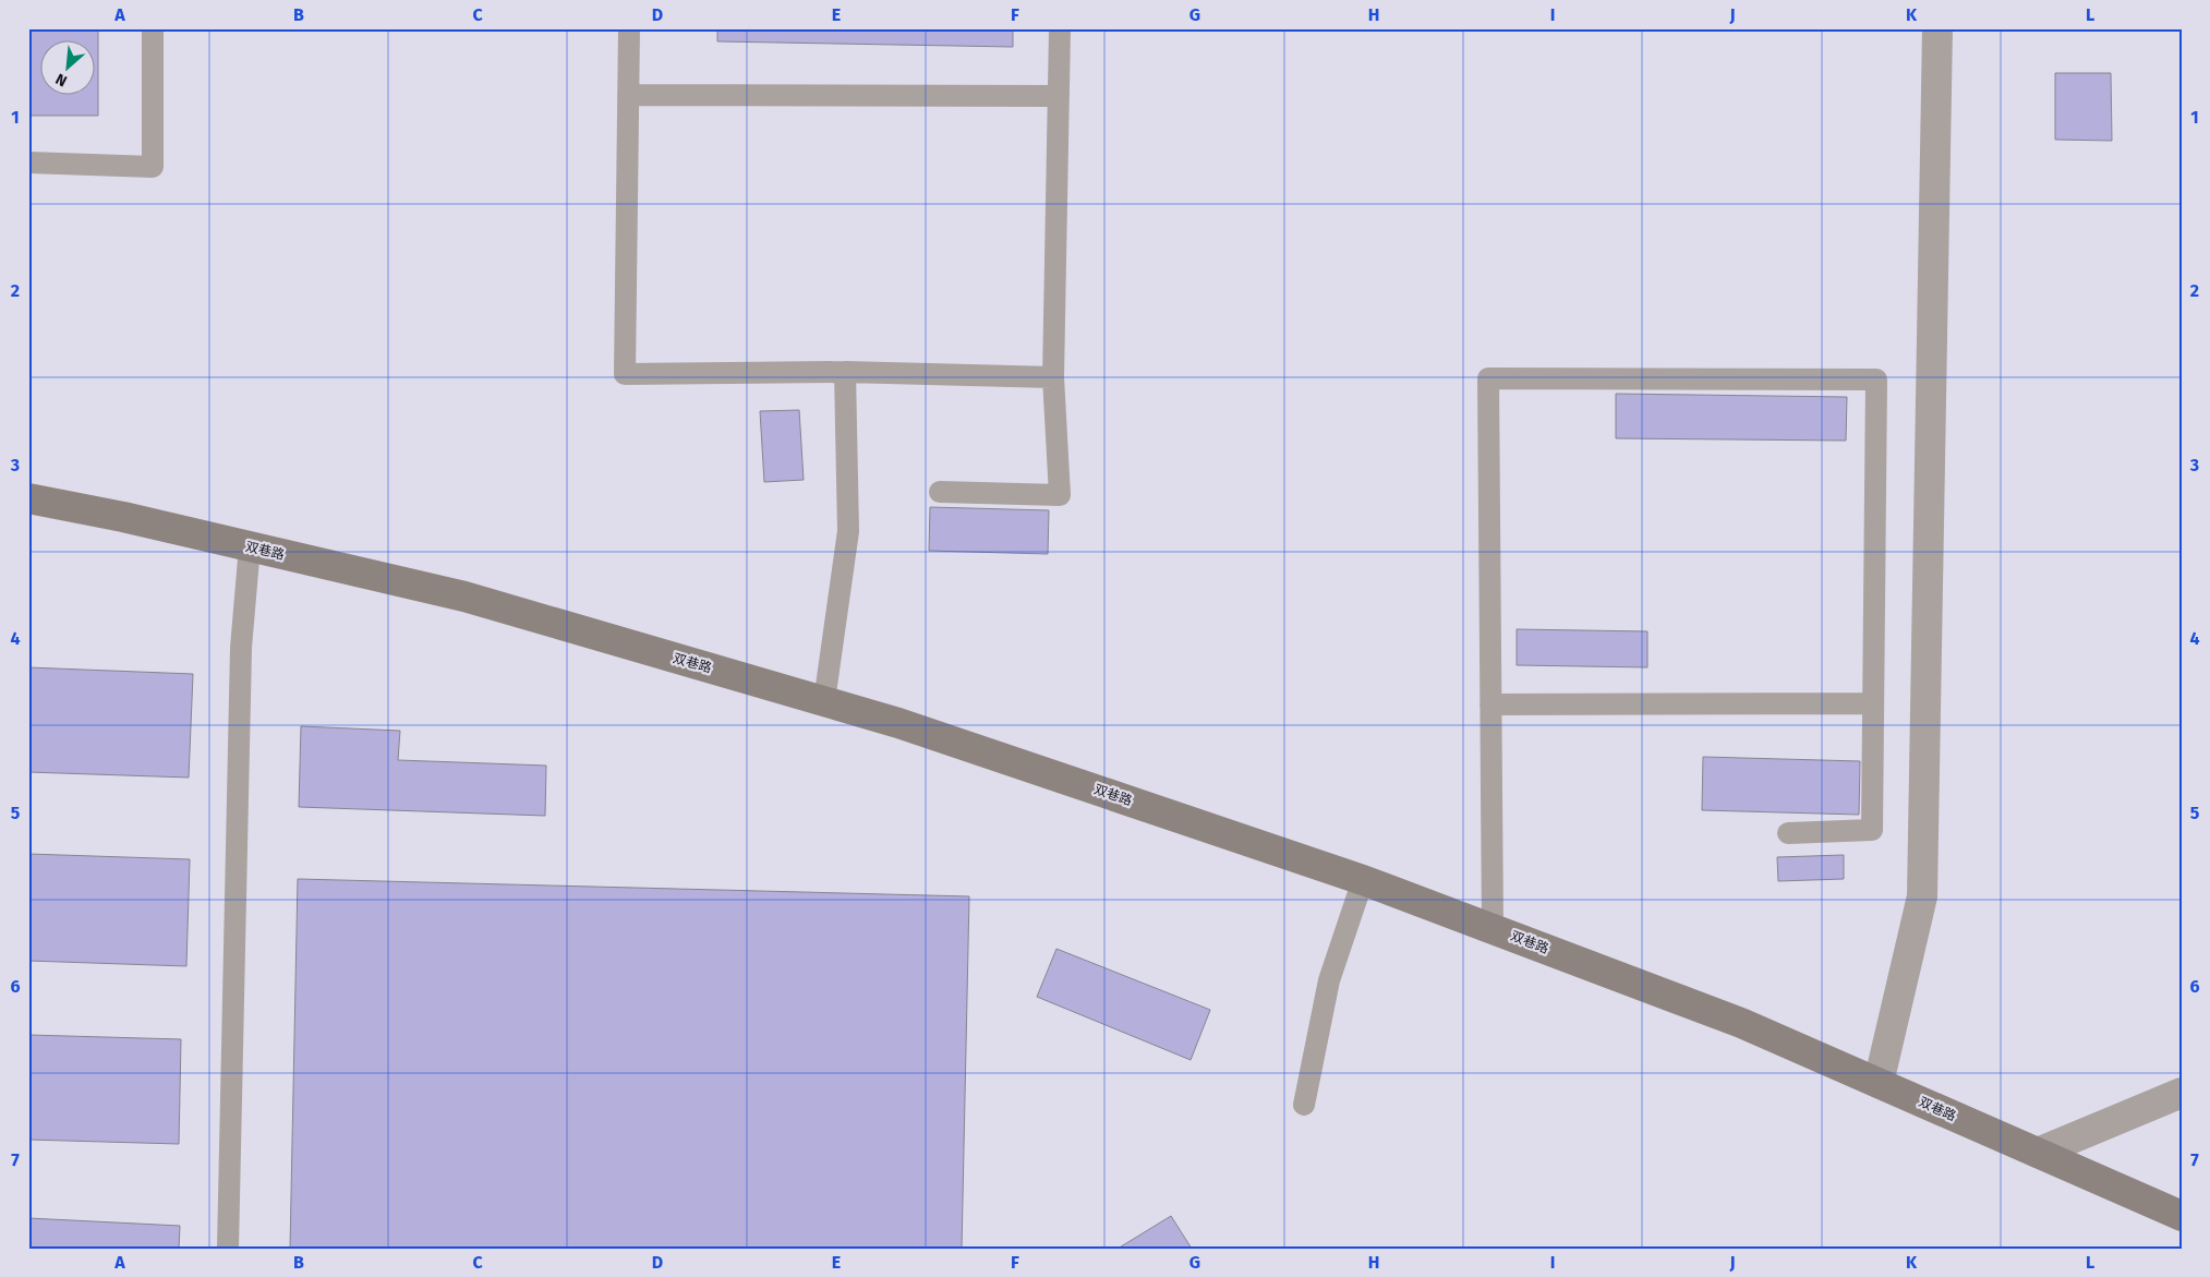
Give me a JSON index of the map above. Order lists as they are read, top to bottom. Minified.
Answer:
{"streets":{"main road":["双巷路"]},"north":"bottom left","grid":{"columns":["A","B","C","D","E","F","G","H","I","J","K","L"],"rows":["1","2","3","4","5","6","7"]}}
